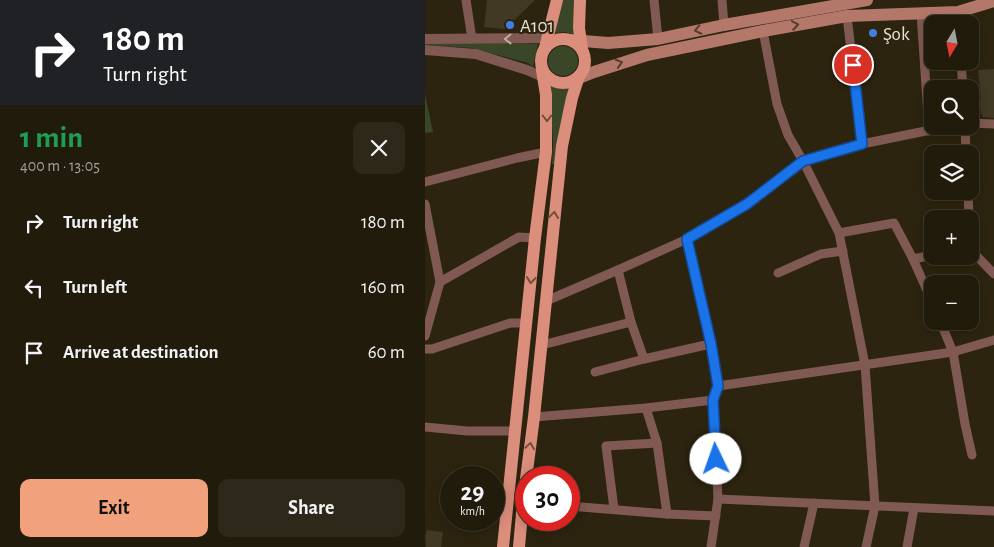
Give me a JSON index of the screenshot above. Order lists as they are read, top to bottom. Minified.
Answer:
{"places":["A101","Şok"],"north":"bottom","page":{"turn":["180 m","Turn right"],"map_buttons":["+","−"],"heading":["1 min","400 m · 13:05"],"list":[{"name":"Turn right","value":"180 m"},{"name":"Turn left","value":"160 m"},{"name":"Arrive at destination","value":"60 m"}],"speed":"29 km/h","limit":"30","buttons":["Exit","Share"]}}
